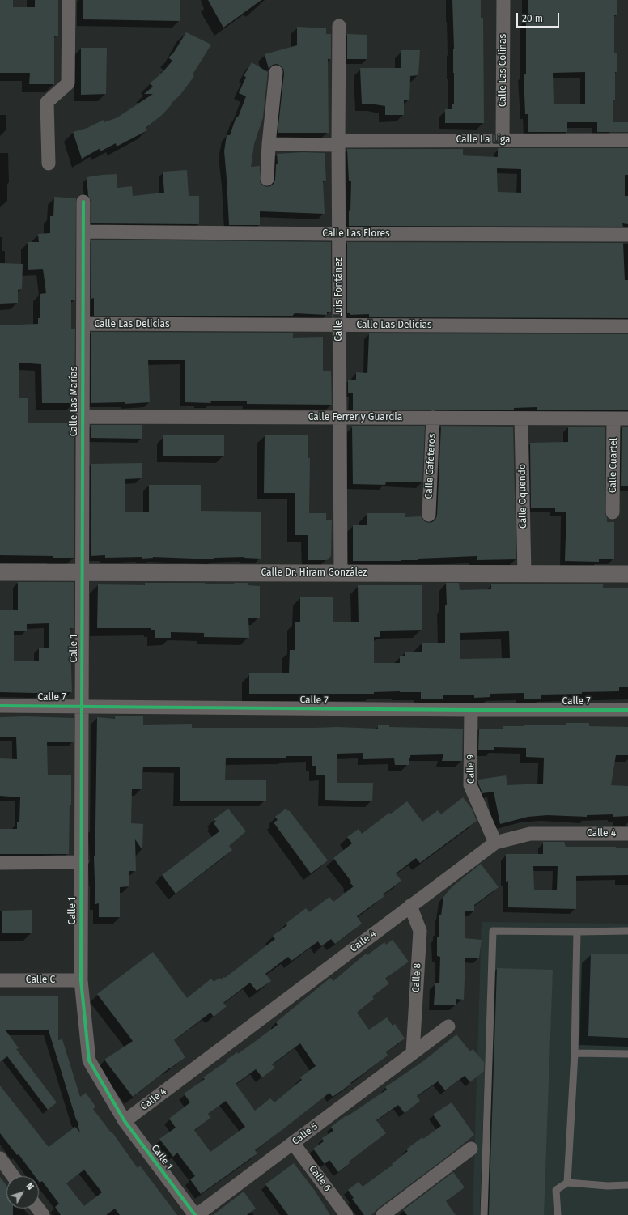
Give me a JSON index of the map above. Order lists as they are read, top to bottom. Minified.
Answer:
{"streets":{"street":["Calle Las Colinas","Calle La Liga","Calle Las Flores","Calle Luis Fontánez","Calle Las Delicias","Calle Las Marías","Calle Ferrer y Guardia","Calle Cuartel","Calle Cafeteros","Calle Oquendo","Calle Dr. Hiram González","Calle 1","Calle 7","Calle 9","Calle 4","Calle 8","Calle C","Calle 5","Calle 6"]},"crossings":[["Calle Las Colinas","Calle La Liga"],["Calle La Liga","Calle Luis Fontánez"],["Calle Las Flores","Calle Luis Fontánez"],["Calle Las Flores","Calle Las Marías"],["Calle Luis Fontánez","Calle Las Delicias"],["Calle Luis Fontánez","Calle Ferrer y Guardia"],["Calle Luis Fontánez","Calle Dr. Hiram González"],["Calle Las Delicias","Calle Las Marías"],["Calle Las Marías","Calle Ferrer y Guardia"],["Calle Las Marías","Calle Dr. Hiram González"],["Calle Las Marías","Calle 1"],["Calle Ferrer y Guardia","Calle Cuartel"],["Calle Ferrer y Guardia","Calle Cafeteros"],["Calle Ferrer y Guardia","Calle Oquendo"],["Calle Oquendo","Calle Dr. Hiram González"],["Calle Dr. Hiram González","Calle 1"],["Calle 1","Calle 7"],["Calle 1","Calle 4"],["Calle 1","Calle C"],["Calle 1","Calle 5"],["Calle 7","Calle 9"],["Calle 9","Calle 4"],["Calle 4","Calle 8"],["Calle 8","Calle 5"],["Calle 5","Calle 6"]],"scale_bar":"20 m","north":"top right"}
